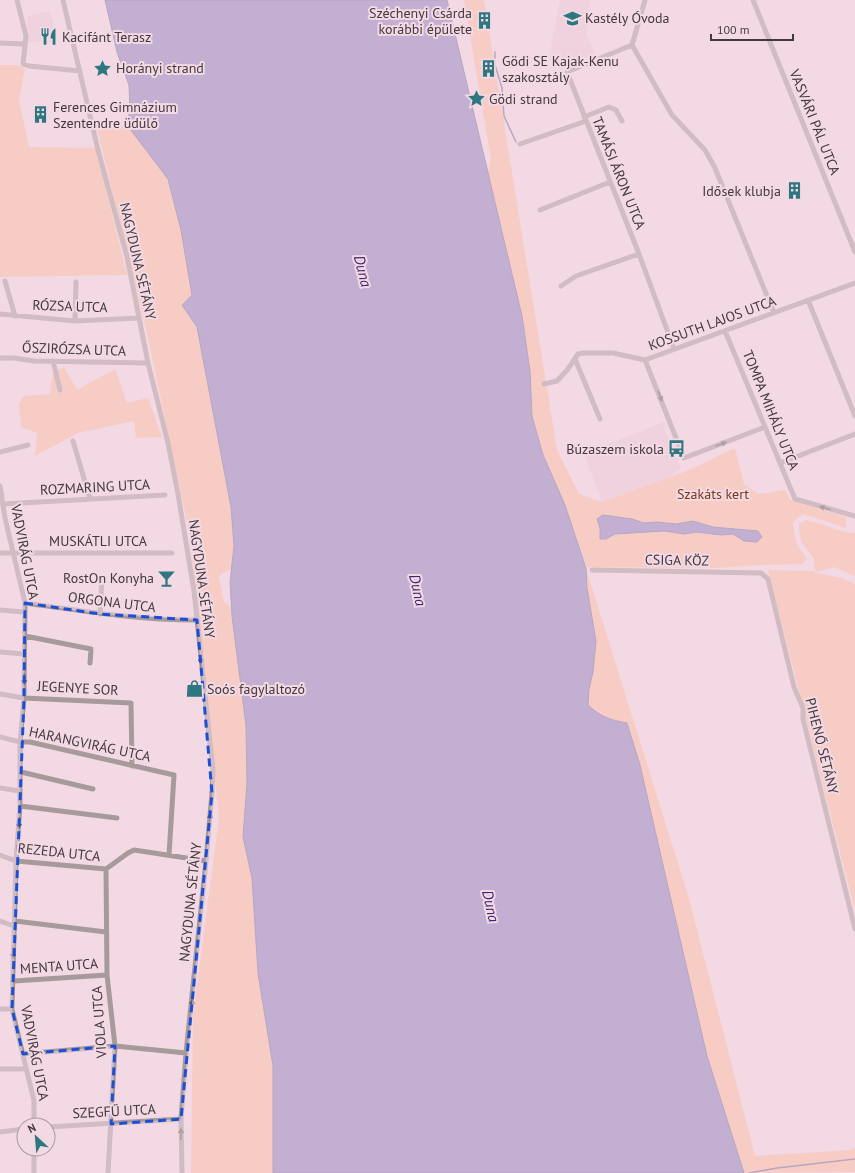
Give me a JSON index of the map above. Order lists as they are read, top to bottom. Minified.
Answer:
{"streets":{"street":["VASVÁRI PÁL UTCA","TAMÁSI ÁRON UTCA","NAGYDUNA SÉTÁNY","RÓZSA UTCA","KOSSUTH LAJOS UTCA","ŐSZIRÓZSA UTCA","TOMPA MIHÁLY UTCA","ROZMARING UTCA","MUSKÁTLI UTCA","VADVIRÁG UTCA","CSIGA KÖZ","ORGONA UTCA","JEGENYE SOR","HARANGVIRÁG UTCA","PIHENŐ SÉTÁNY","REZEDA UTCA","MENTA UTCA","VIOLA UTCA","SZEGFŰ UTCA"]},"crossings":[["TAMÁSI ÁRON UTCA","KOSSUTH LAJOS UTCA"],["NAGYDUNA SÉTÁNY","RÓZSA UTCA"],["NAGYDUNA SÉTÁNY","ŐSZIRÓZSA UTCA"],["NAGYDUNA SÉTÁNY","ORGONA UTCA"],["NAGYDUNA SÉTÁNY","REZEDA UTCA"],["NAGYDUNA SÉTÁNY","SZEGFŰ UTCA"],["KOSSUTH LAJOS UTCA","TOMPA MIHÁLY UTCA"],["ROZMARING UTCA","VADVIRÁG UTCA"],["MUSKÁTLI UTCA","VADVIRÁG UTCA"],["VADVIRÁG UTCA","ORGONA UTCA"],["VADVIRÁG UTCA","JEGENYE SOR"],["VADVIRÁG UTCA","HARANGVIRÁG UTCA"],["VADVIRÁG UTCA","REZEDA UTCA"],["VADVIRÁG UTCA","MENTA UTCA"],["CSIGA KÖZ","PIHENŐ SÉTÁNY"],["JEGENYE SOR","HARANGVIRÁG UTCA"],["HARANGVIRÁG UTCA","REZEDA UTCA"],["REZEDA UTCA","VIOLA UTCA"],["MENTA UTCA","VIOLA UTCA"],["VIOLA UTCA","SZEGFŰ UTCA"]],"one_way":["NAGYDUNA SÉTÁNY","TOMPA MIHÁLY UTCA"],"water":["Duna"],"parks":["Szakáts kert"],"places":{"school or university":["Kastély Óvoda"],"building":["Széchenyi Csárda korábbi épülete","Gödi SE Kajak-Kenu szakosztály","Ferences Gimnázium Szentendre üdülő","Idősek klubja"],"restaurant":["Kacifánt Terasz"],"place":["Horányi strand","Gödi strand"],"bus stop":["Búzaszem iskola"],"bar":["RostOn Konyha"],"shop":["Soós fagylaltozó"]},"scale_bar":"100 m","north":"top left"}
